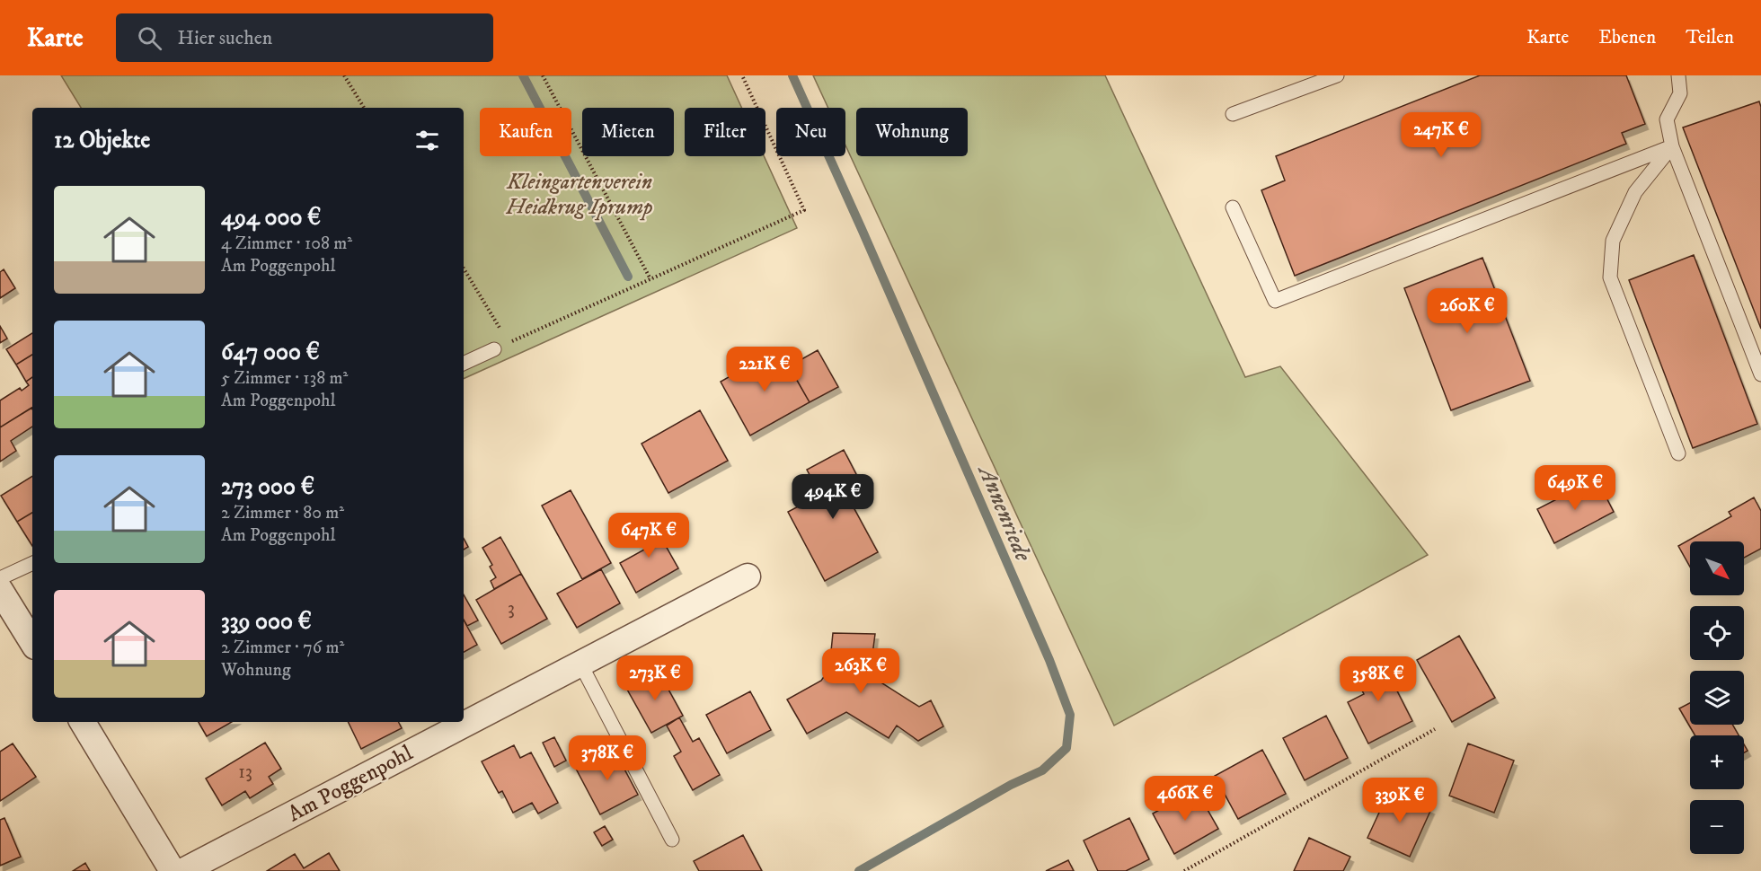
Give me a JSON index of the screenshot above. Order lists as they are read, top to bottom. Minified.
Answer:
{"streets":{"street":["Am Poggenpohl"]},"water":["Annenriede"],"parks":["Kleingartenverein Heidkrug Iprump"],"house_numbers":["3","13"],"north":"bottom right","page":{"header":"Karte","search":"Hier suchen","nav":["Karte","Ebenen","Teilen"],"chip":["Kaufen","Mieten","Filter","Neu","Wohnung"],"heading":"12 Objekte","price":["247K €","260K €","221K €","649K €","494K €","647K €","263K €","273K €","358K €","378K €","466K €","339K €"],"list":[{"name":"494 000 €","note":"4 Zimmer · 108 m² · Am Poggenpohl"},{"name":"647 000 €","note":"5 Zimmer · 138 m² · Am Poggenpohl"},{"name":"273 000 €","note":"2 Zimmer · 80 m² · Am Poggenpohl"},{"name":"339 000 €","note":"2 Zimmer · 76 m² · Wohnung"}],"map_buttons":["+","−"]}}
